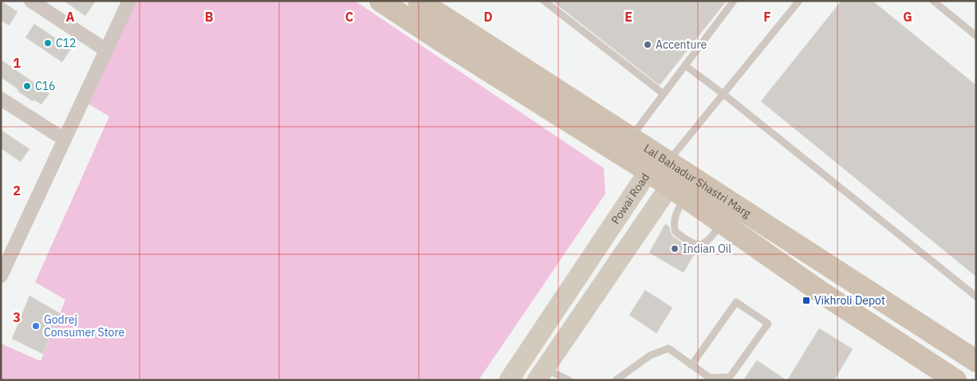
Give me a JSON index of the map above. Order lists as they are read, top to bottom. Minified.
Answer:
{"streets":{"main road":["Lal Bahadur Shastri Marg","Powai Road"]},"crossings":[["Lal Bahadur Shastri Marg","Powai Road"]],"places":{"other":["C12","Accenture","C16","Indian Oil","Godrej Consumer Store"],"transit":["Vikhroli Depot"]},"grid":{"columns":["A","B","C","D","E","F","G"],"rows":["1","2","3"]}}
